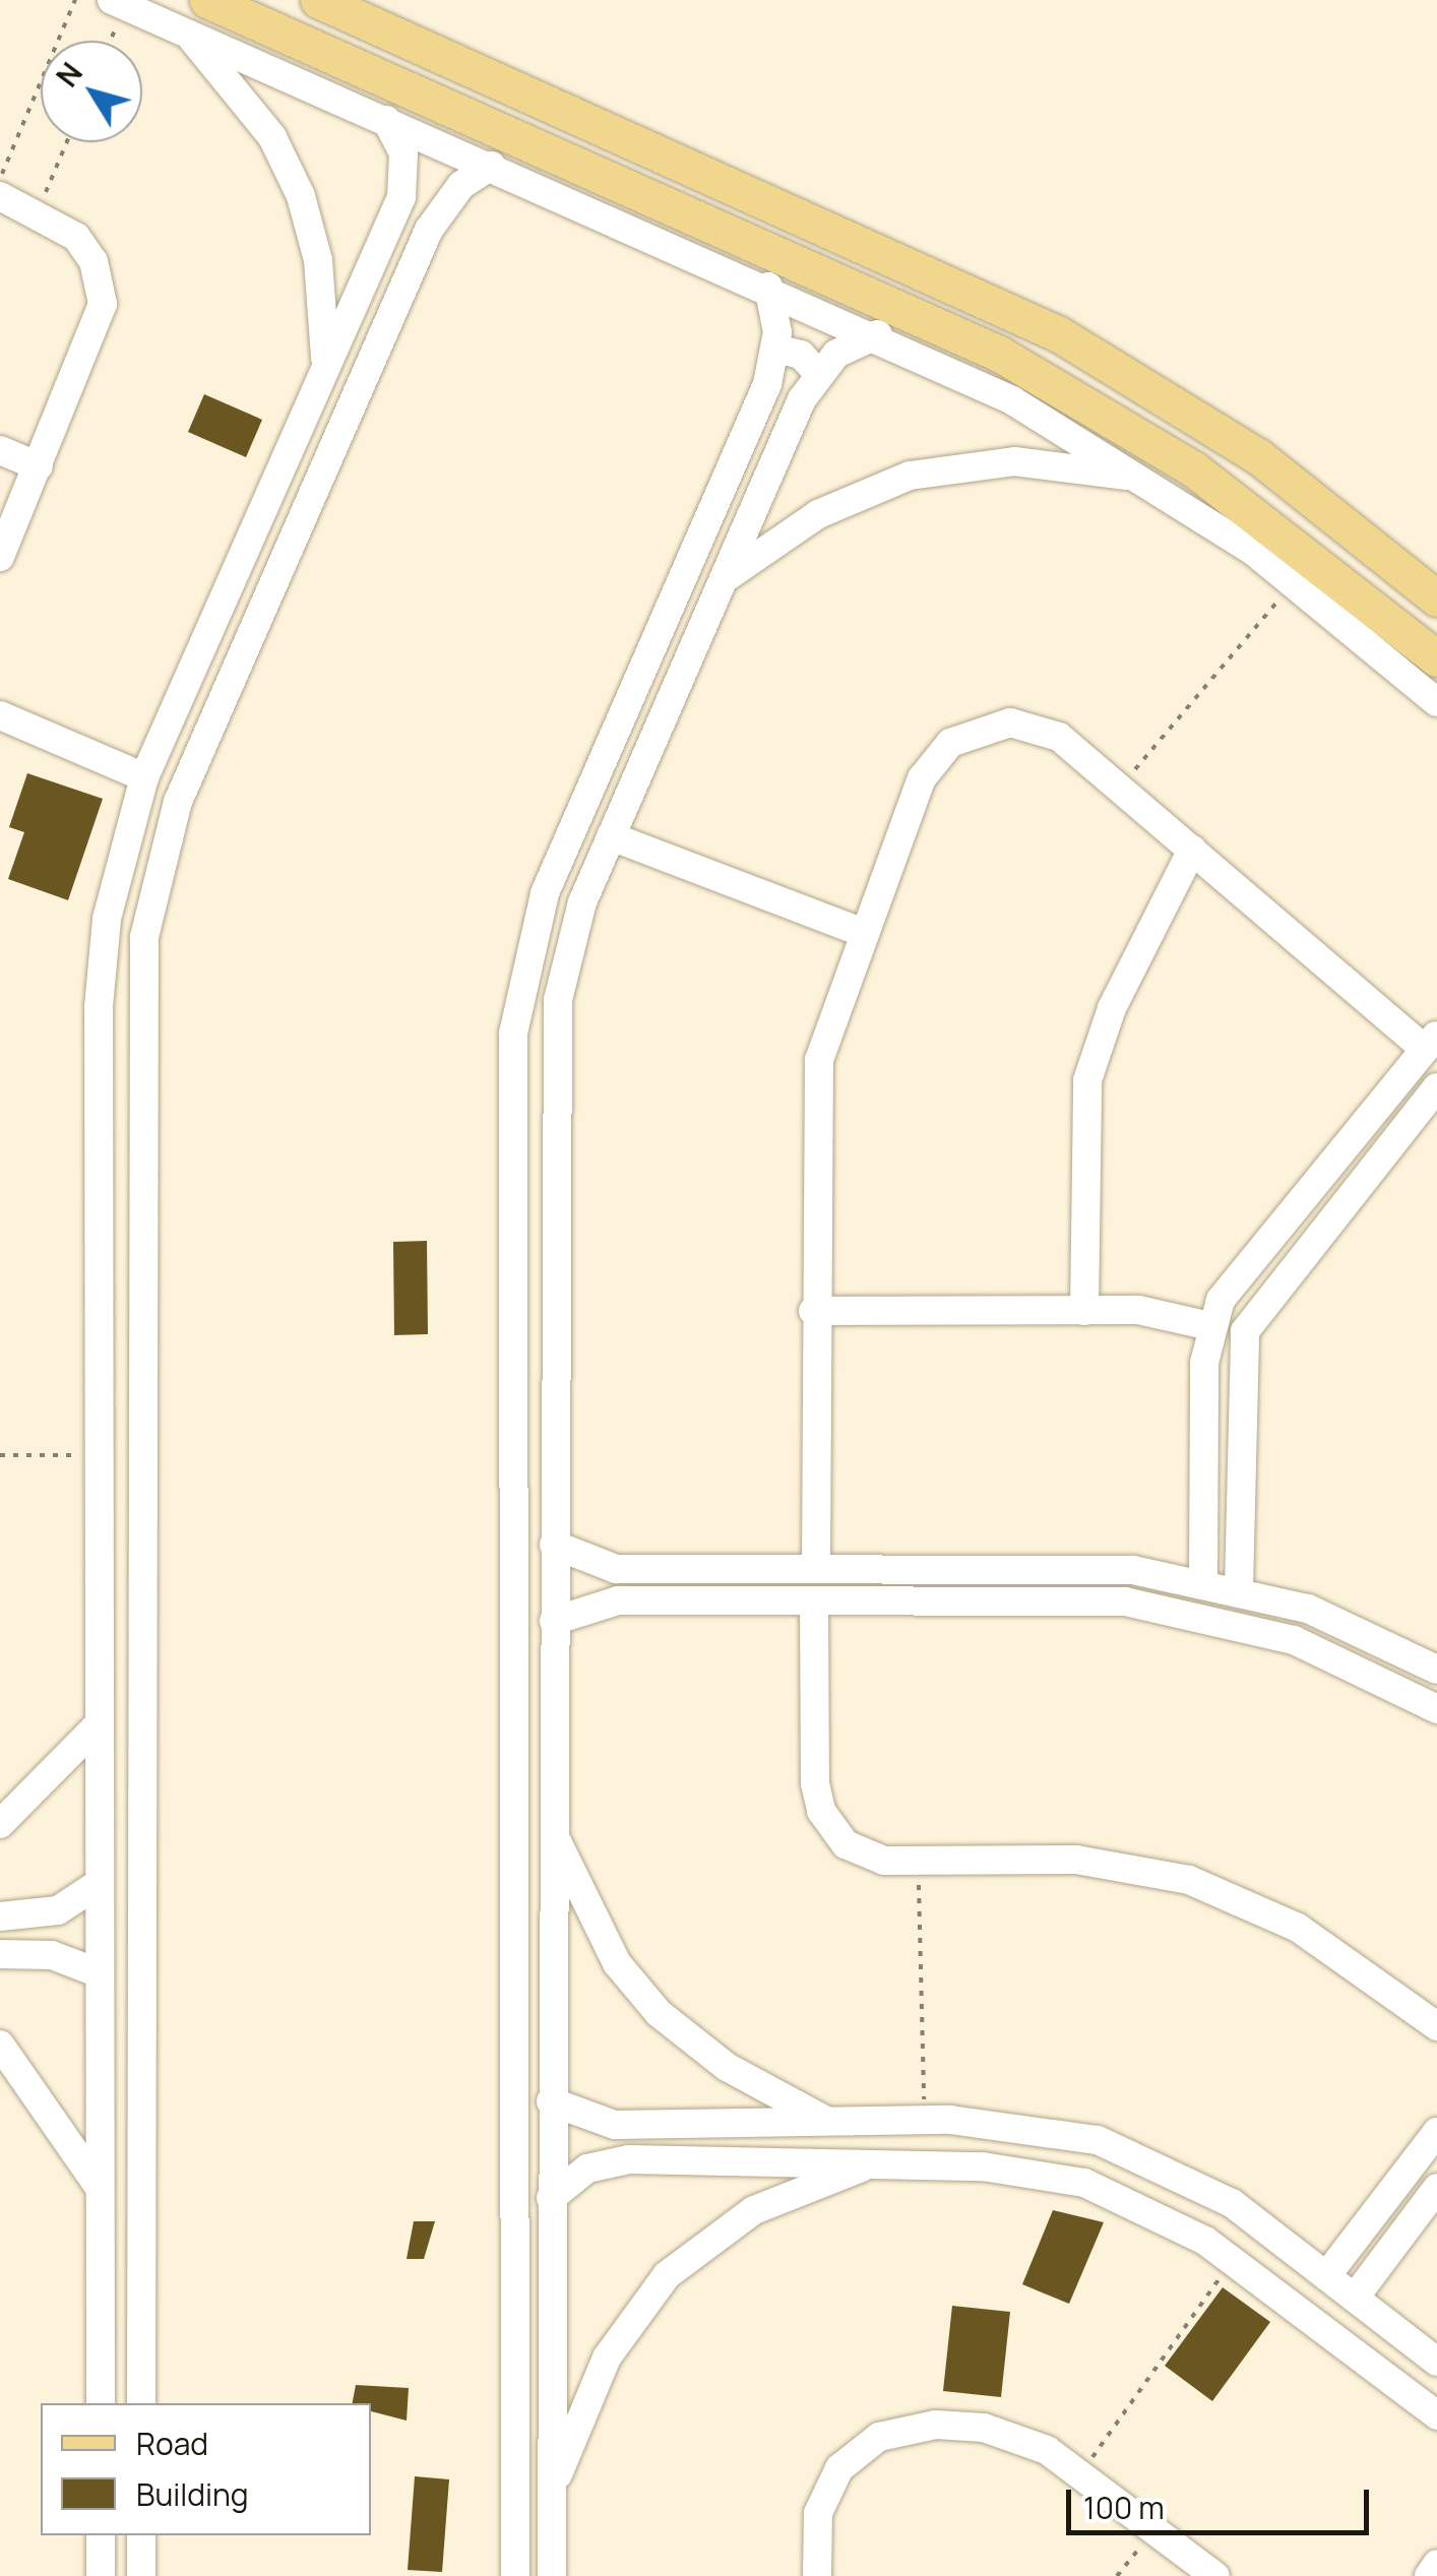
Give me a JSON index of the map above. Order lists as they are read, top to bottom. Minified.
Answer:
{"legend":["Road","Building"],"scale_bar":"100 m","north":"top left"}
